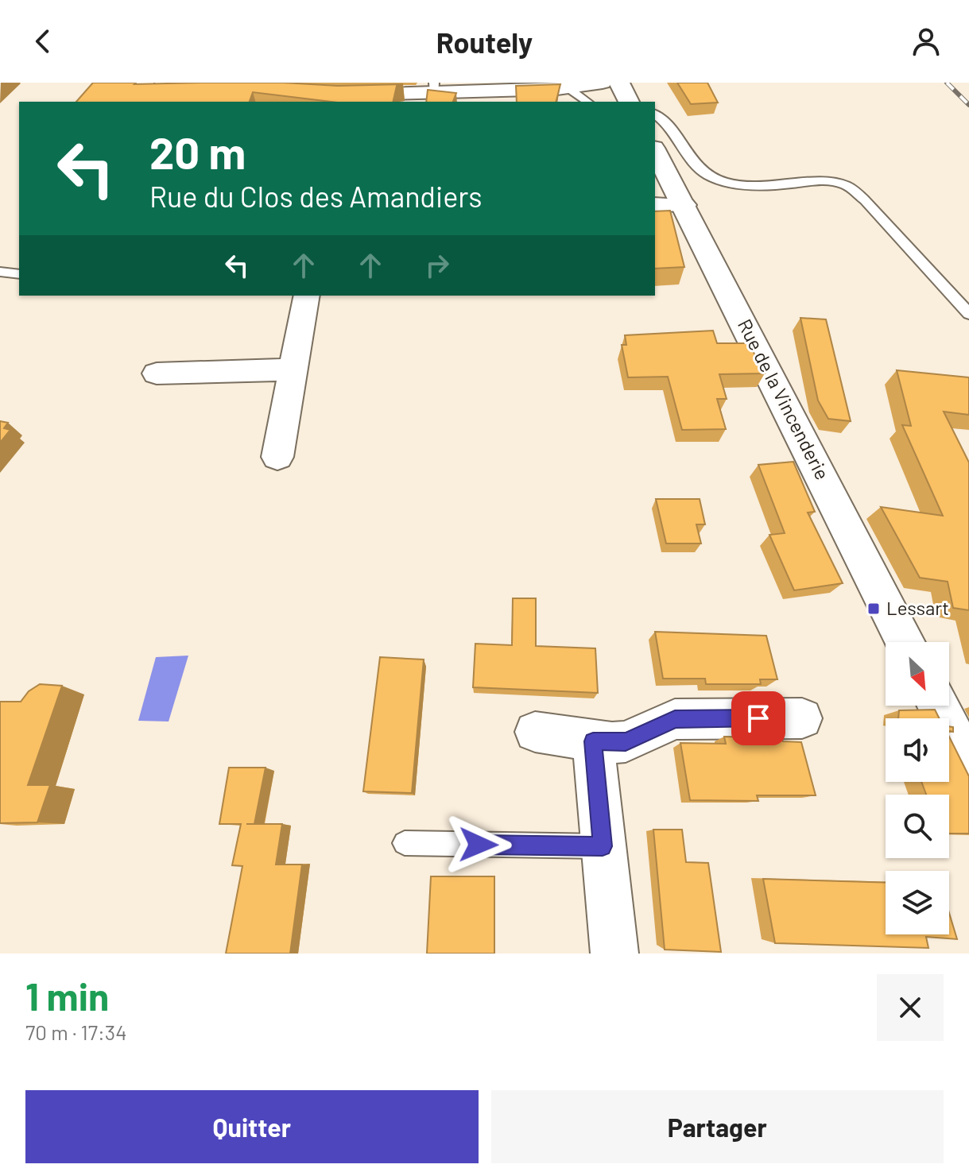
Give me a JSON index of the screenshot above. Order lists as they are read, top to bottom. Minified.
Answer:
{"streets":{"main road":["Rue de la Vincenderie"]},"places":{"transit":["Lessart"]},"north":"bottom right","page":{"header":"Routely","turn":["20 m","Rue du Clos des Amandiers"],"heading":["1 min","70 m · 17:34"],"buttons":["Quitter","Partager"]}}
